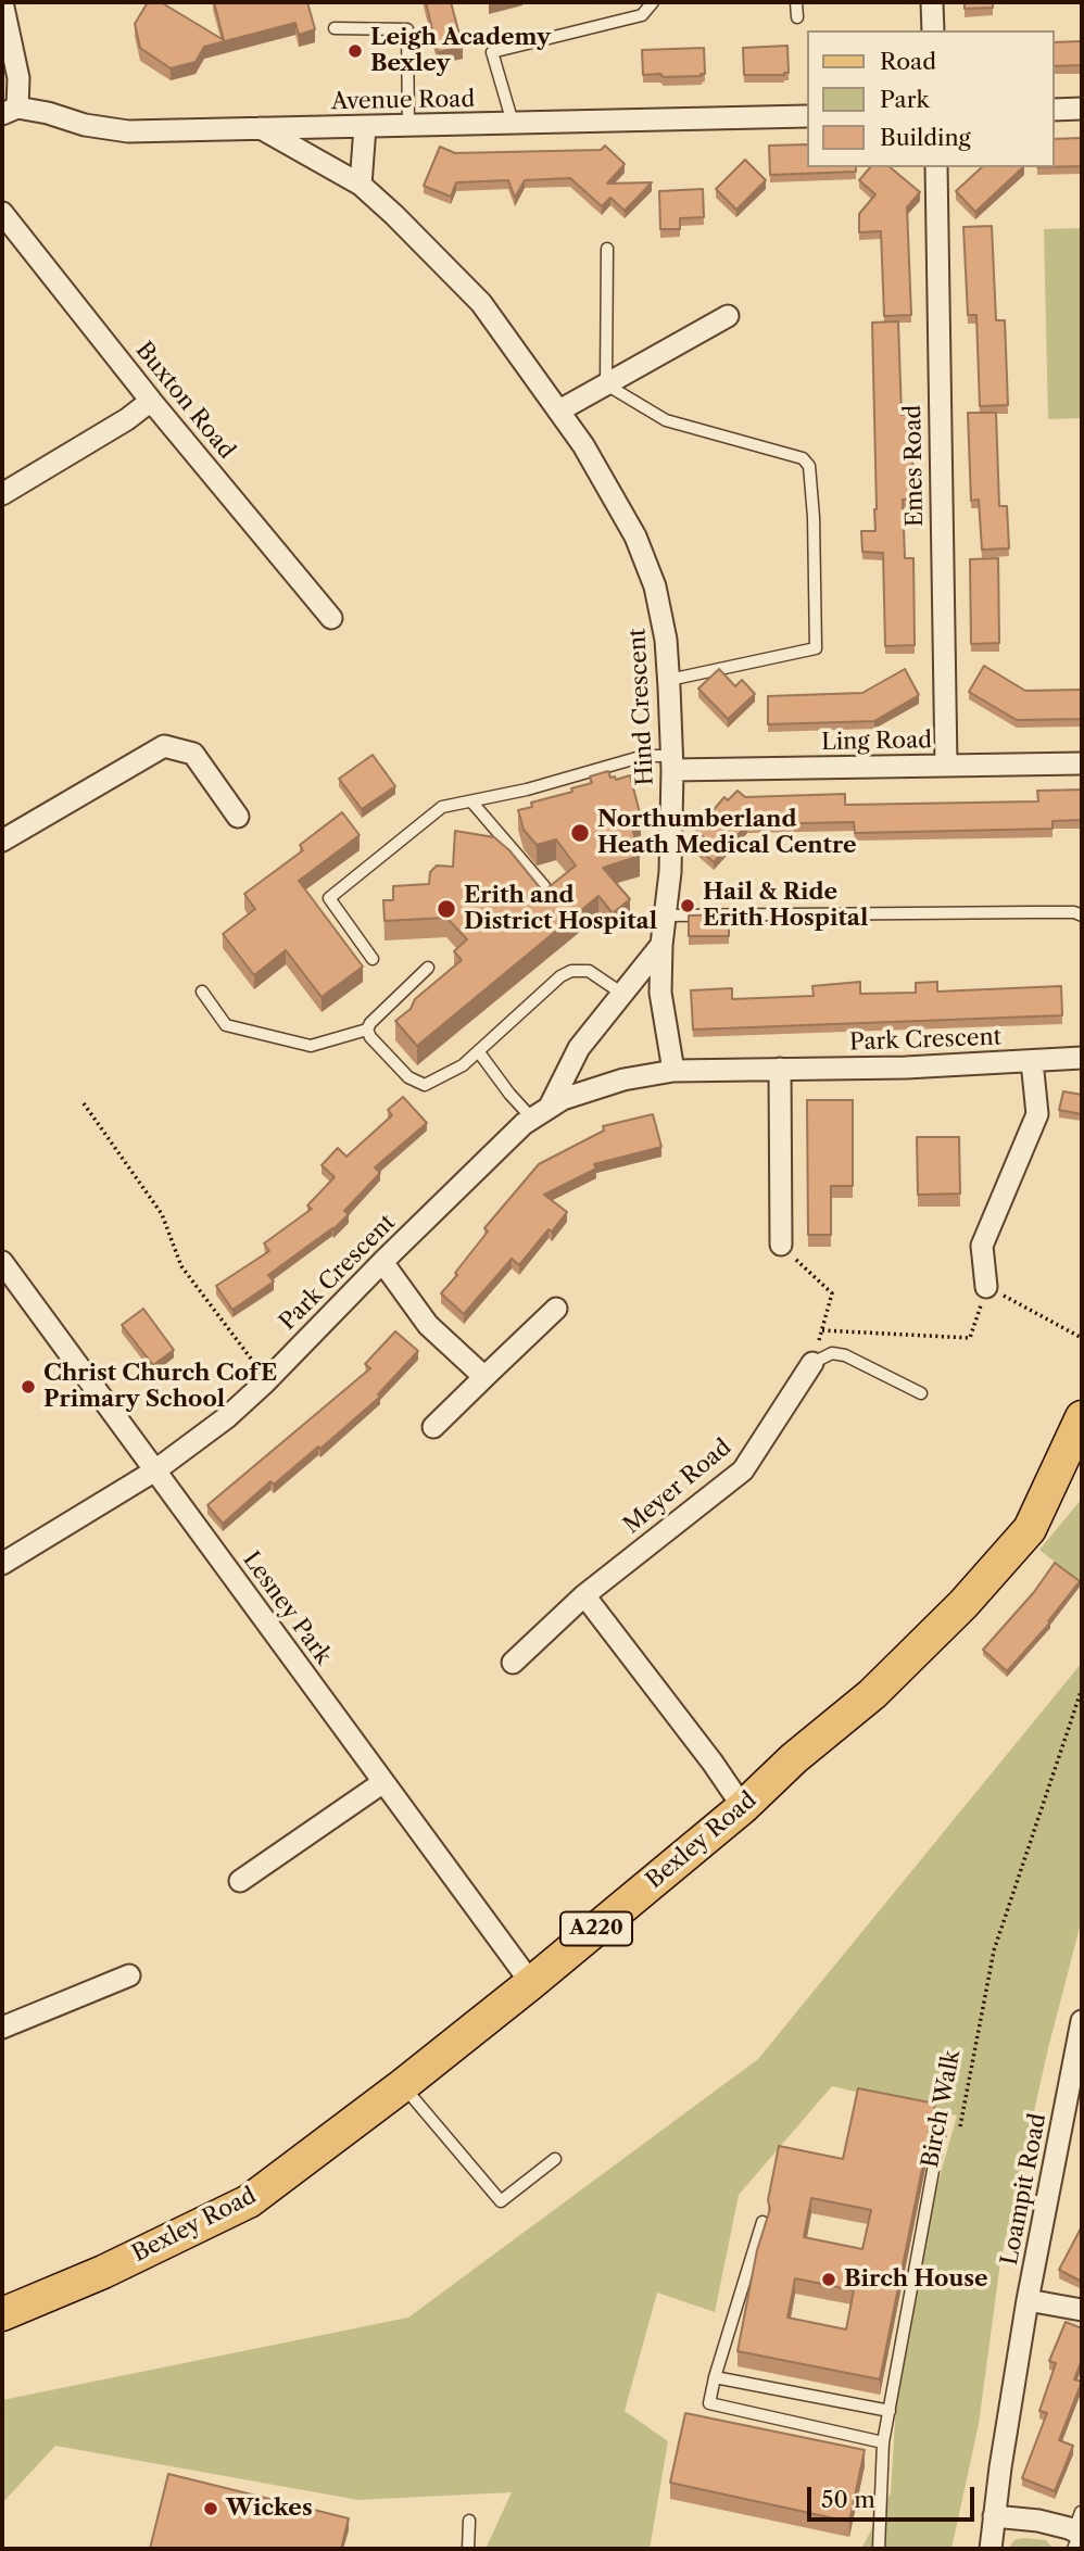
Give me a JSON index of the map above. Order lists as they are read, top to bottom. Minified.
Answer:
{"streets":{"main road":["Bexley Road","A220"],"street":["Avenue Road","Buxton Road","Emes Road","Hind Crescent","Ling Road","Park Crescent","Meyer Road","Lesney Park","Loampit Road"],"lane":["Birch Walk"]},"crossings":[["Avenue Road","Hind Crescent"],["Emes Road","Ling Road"],["Hind Crescent","Ling Road"],["Hind Crescent","Park Crescent"],["Park Crescent","Lesney Park"],["Lesney Park","Bexley Road"]],"places":["Leigh Academy Bexley","Northumberland Heath Medical Centre","Hail & Ride Erith Hospital","Erith and District Hospital","Christ Church CofE Primary School","Birch House","Wickes"],"legend":["Road","Park","Building"],"scale_bar":"50 m"}
